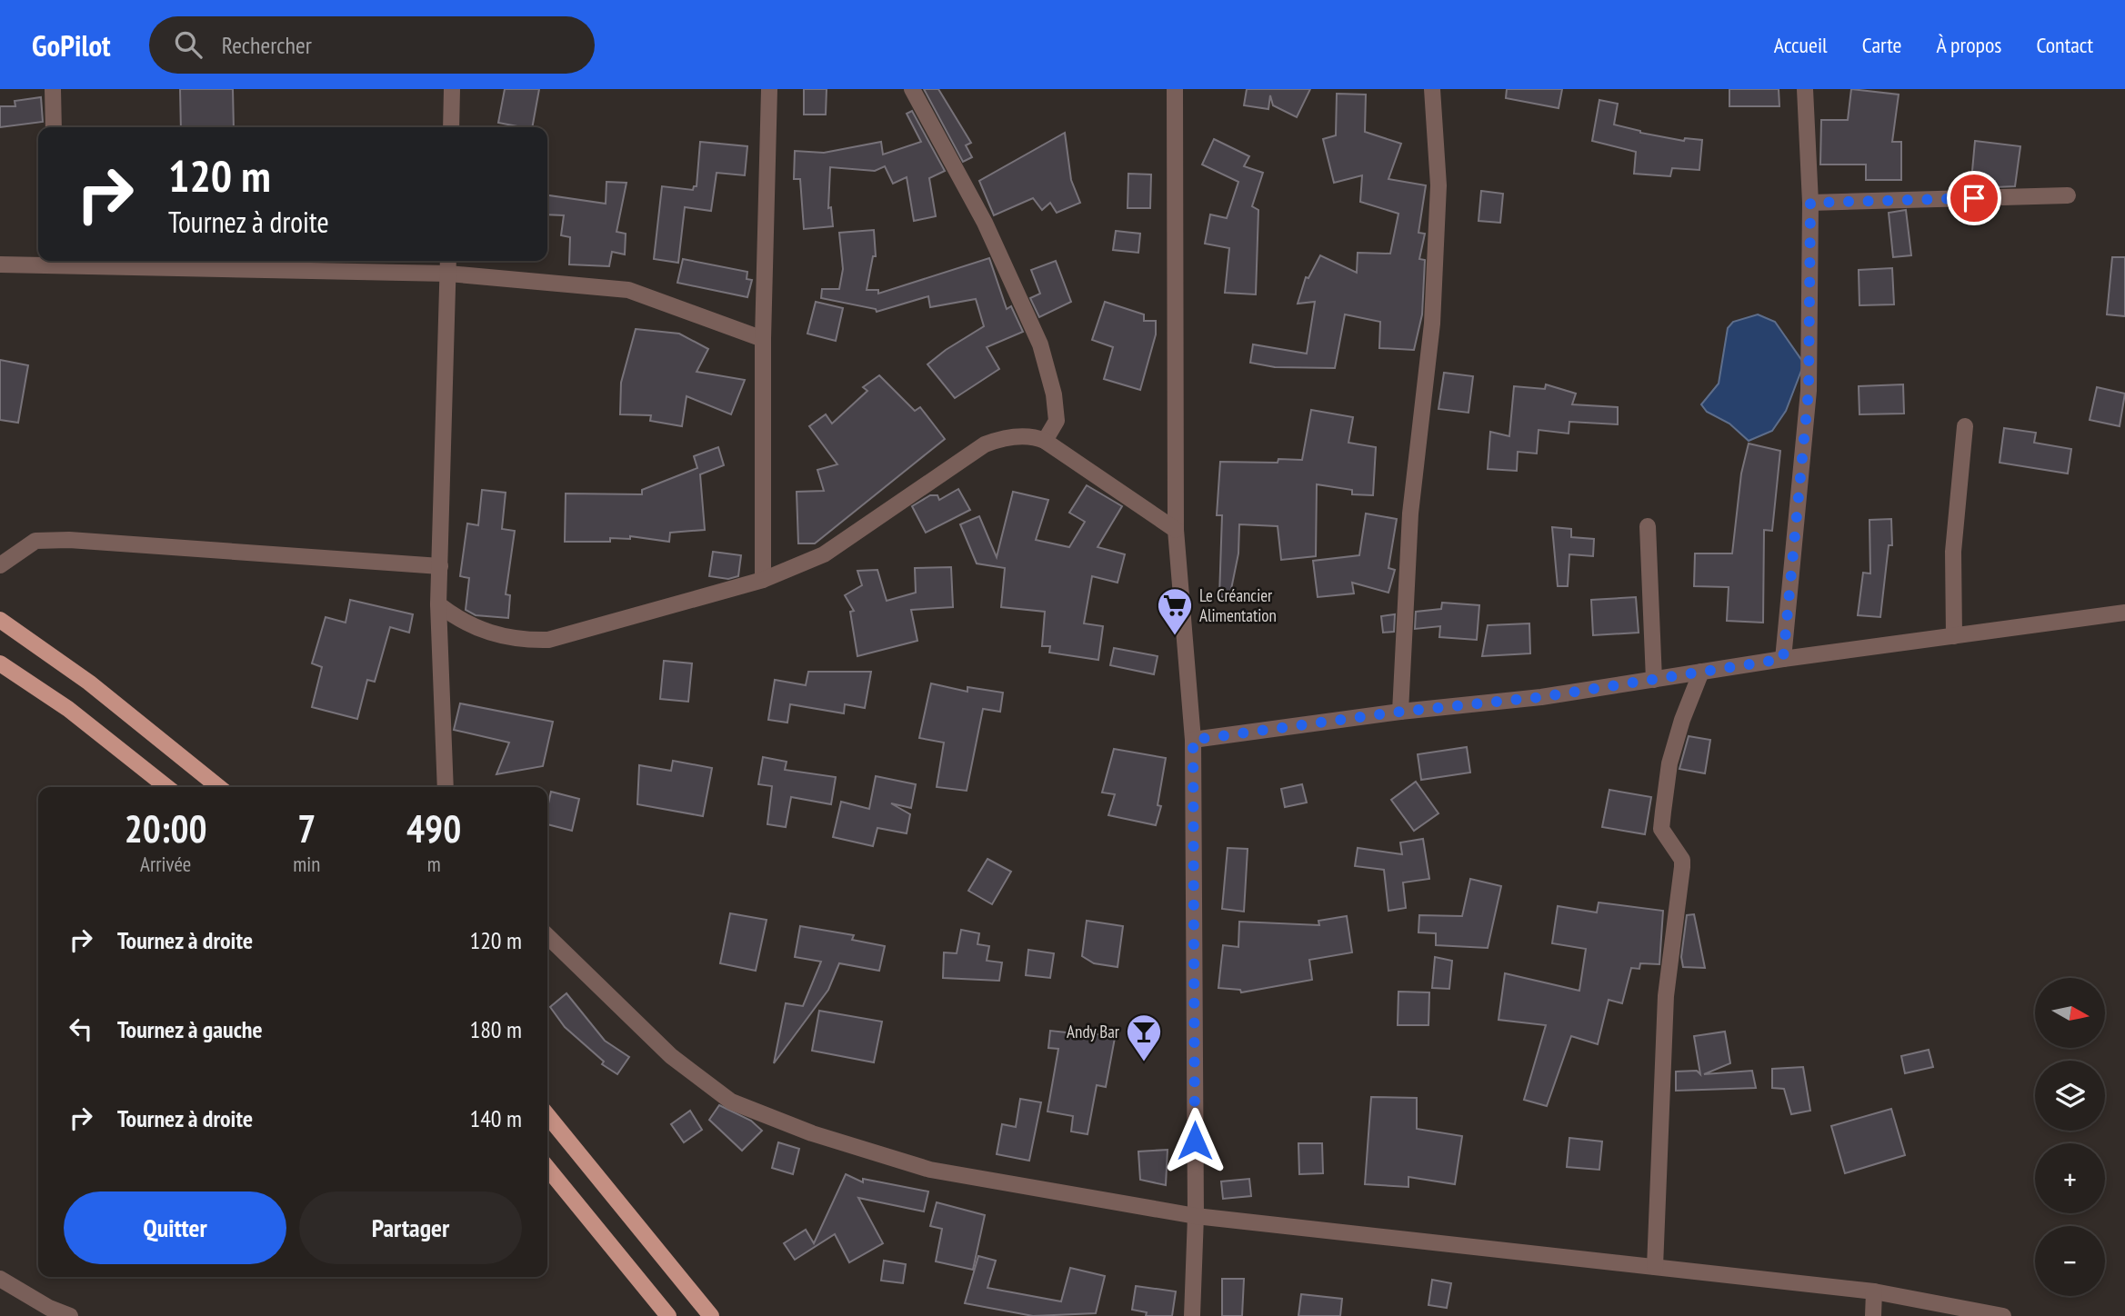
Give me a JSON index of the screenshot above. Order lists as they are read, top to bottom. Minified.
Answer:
{"places":{"supermarket":["Le Créancier Alimentation"],"bar":["Andy Bar"]},"north":"right","page":{"header":"GoPilot","search":"Rechercher","nav":["Accueil","Carte","À propos","Contact"],"turn":["120 m","Tournez à droite"],"eta":["20:00","Arrivée","7","min","490","m"],"list":[{"name":"Tournez à droite","value":"120 m"},{"name":"Tournez à gauche","value":"180 m"},{"name":"Tournez à droite","value":"140 m"}],"map_buttons":["+","−"],"buttons":["Quitter","Partager"]}}
